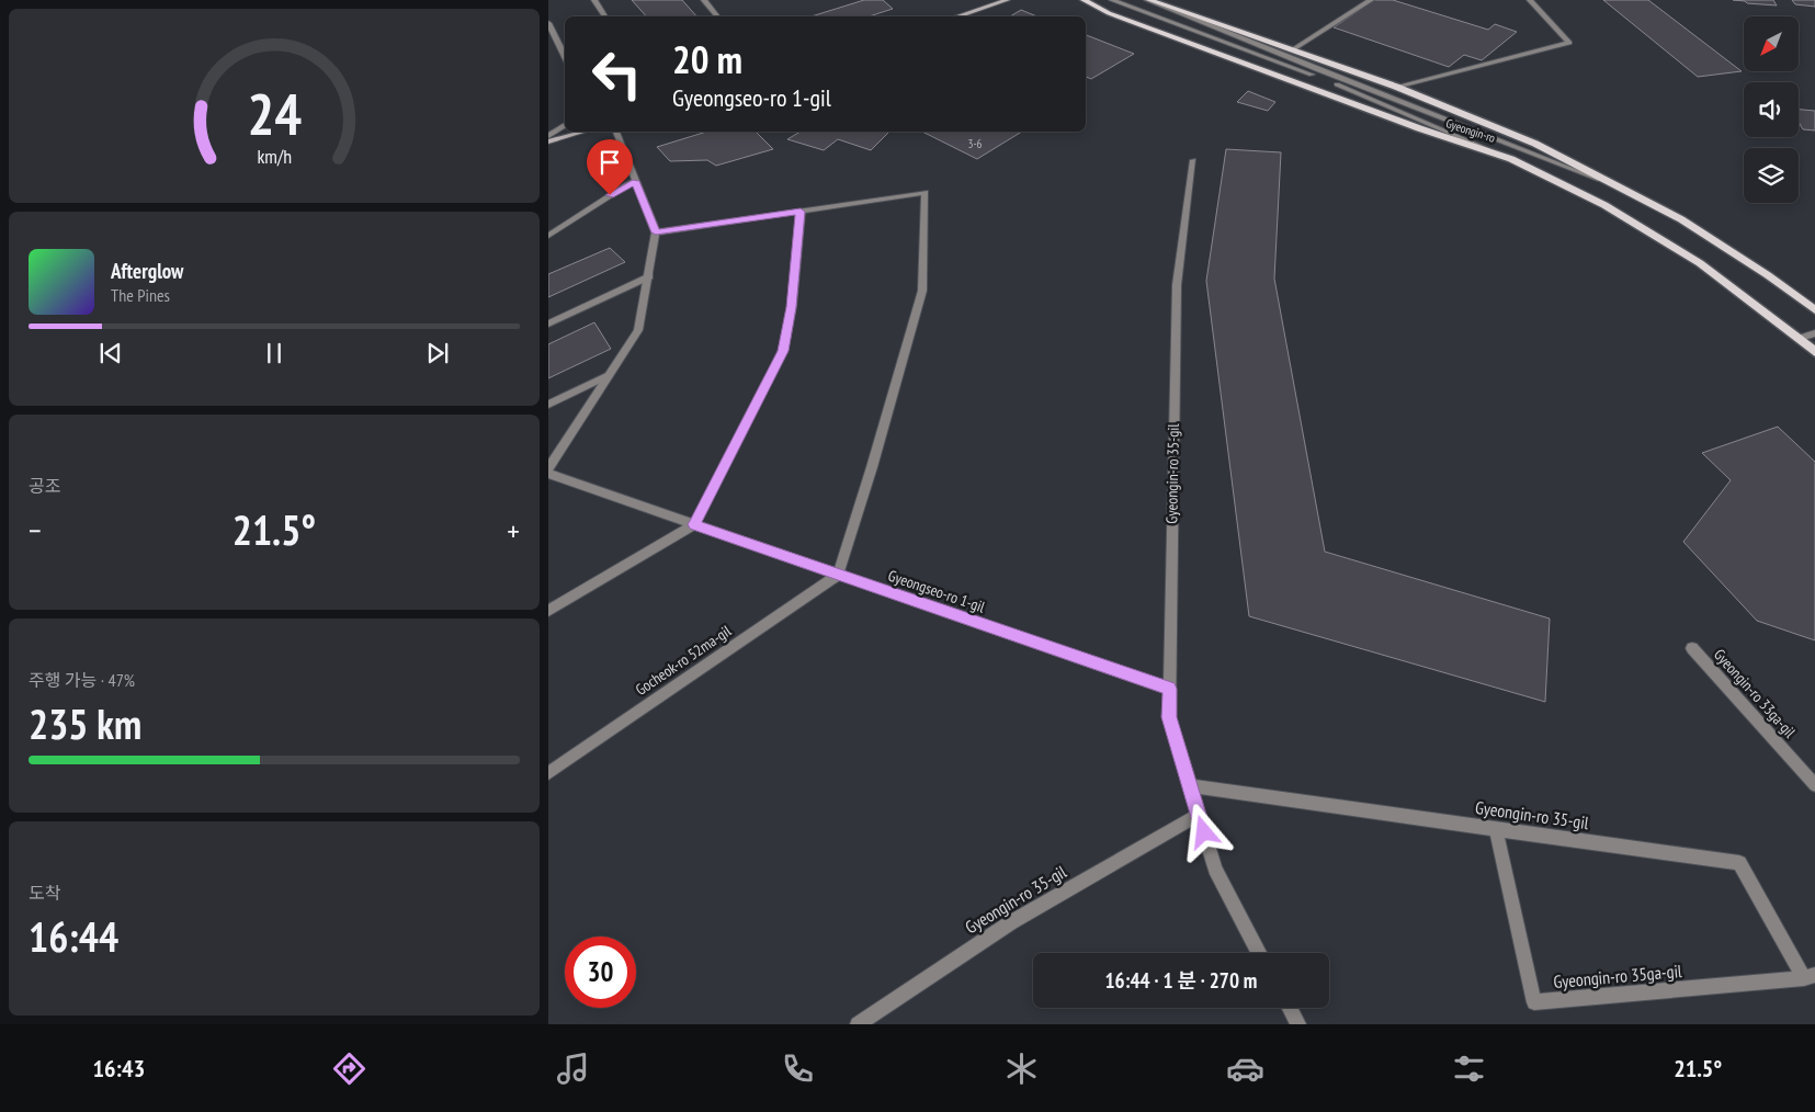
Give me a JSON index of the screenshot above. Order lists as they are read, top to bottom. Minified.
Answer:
{"streets":{"main road":["Gyeongin-ro"],"street":["Gyeongin-ro 35-gil","Gyeongseo-ro 1-gil","Gocheok-ro 52ma-gil","Gyeongin-ro 33ga-gil","Gyeongin-ro 35ga-gil"]},"crossings":[["Gyeongin-ro 35-gil","Gyeongseo-ro 1-gil"],["Gyeongin-ro 35-gil","Gyeongin-ro 35ga-gil"],["Gyeongseo-ro 1-gil","Gocheok-ro 52ma-gil"]],"house_numbers":["3-6"],"north":"bottom left","page":{"turn":["20 m","Gyeongseo-ro 1-gil"],"song":["Afterglow","The Pines"],"tile":["공조",["주행 가능 · 47%","235 km"],["도착","16:44"]],"heat":["−","21.5°","+"],"limit":"30","trip":"16:44 · 1 분 · 270 m","tabs":["16:43","21.5°"],"gauge":["24","km/h"]}}
